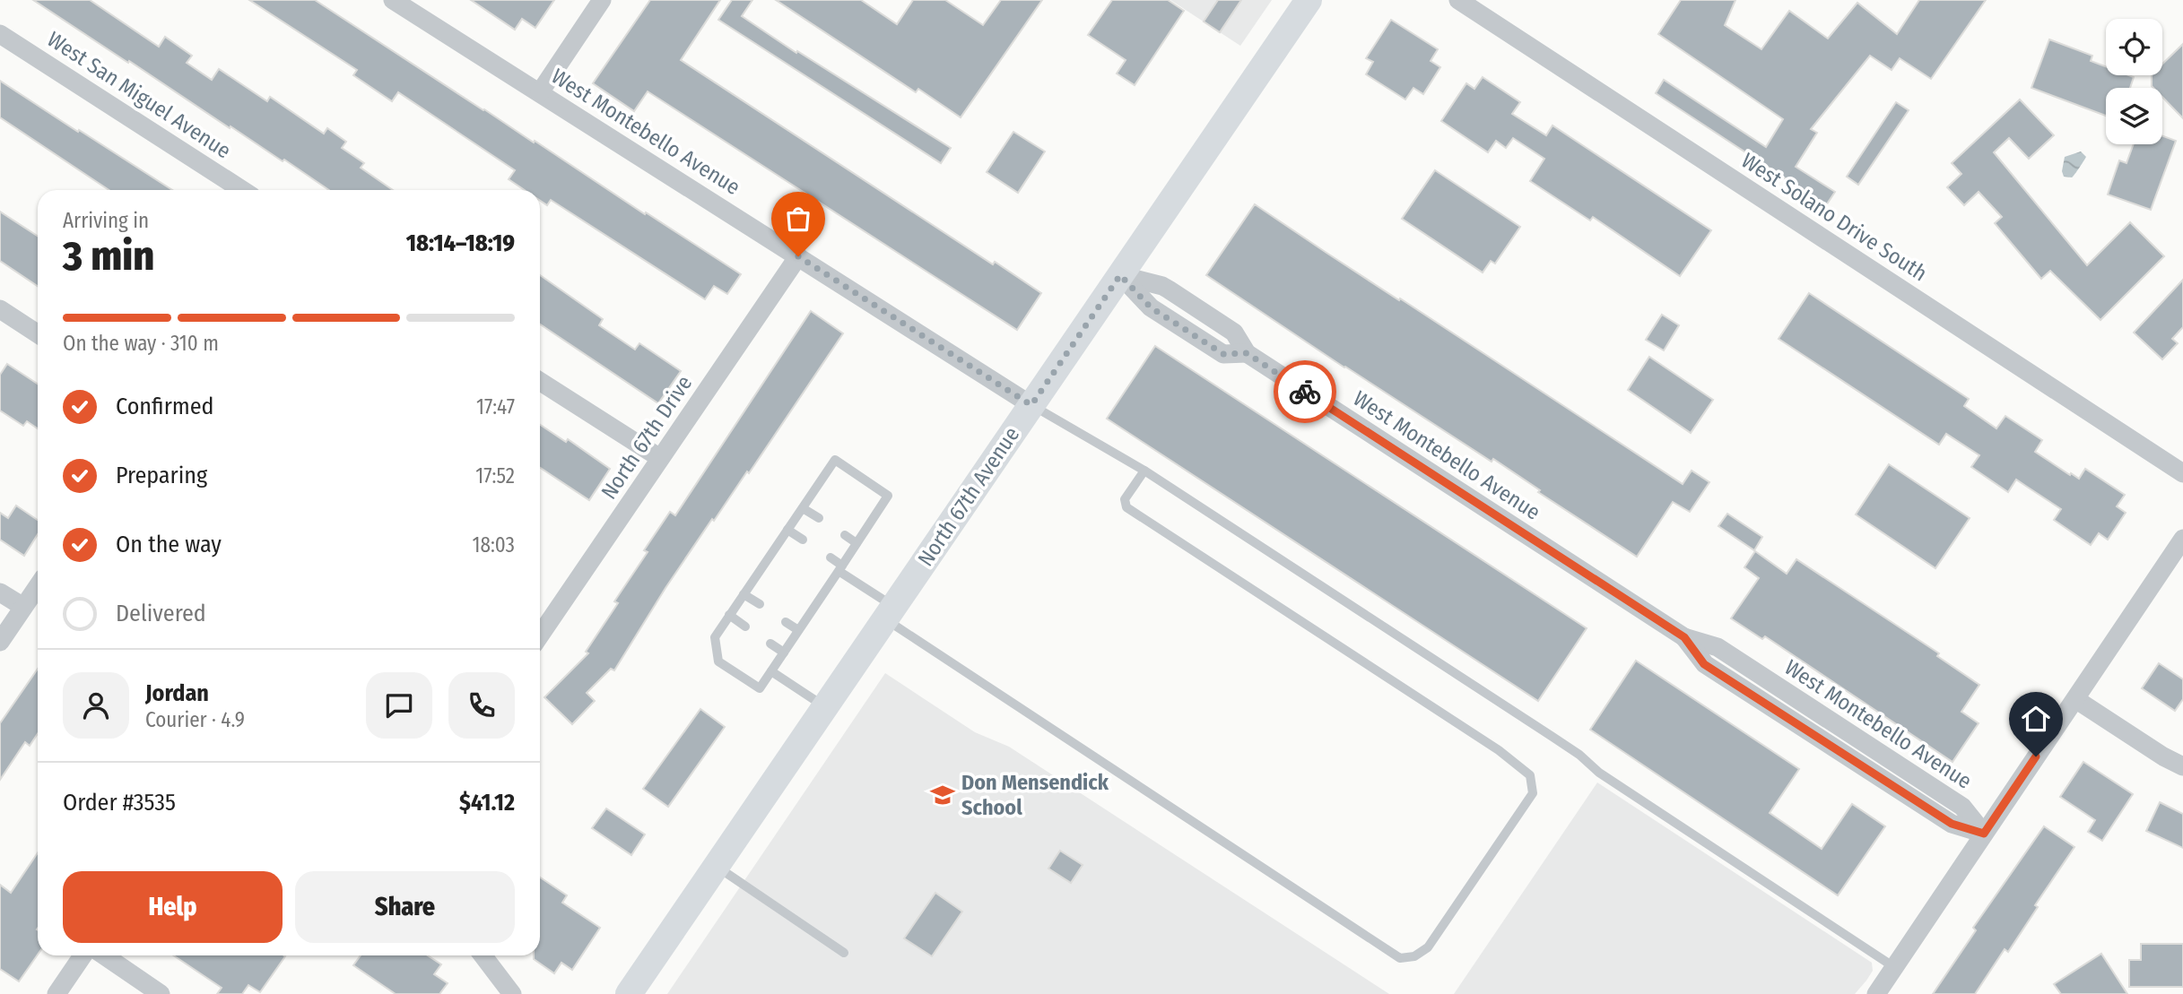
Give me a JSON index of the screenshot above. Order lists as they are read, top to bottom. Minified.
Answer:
{"streets":{"main road":["North 67th Avenue"],"street":["West San Miguel Avenue","West Montebello Avenue","West Solano Drive South","North 67th Drive"]},"crossings":[["West Montebello Avenue","North 67th Drive"],["West Montebello Avenue","North 67th Avenue"]],"places":{"school or university":["Don Mensendick School"]},"page":{"heading":["3 min","Arriving in","18:14–18:19"],"panel":["Jordan","Courier · 4.9","Order #3535","$41.12"],"bar":"On the way · 310 m","list":[["Confirmed","17:47"],["Preparing","17:52"],["On the way","18:03"],"Delivered"],"buttons":["Help","Share"]}}
